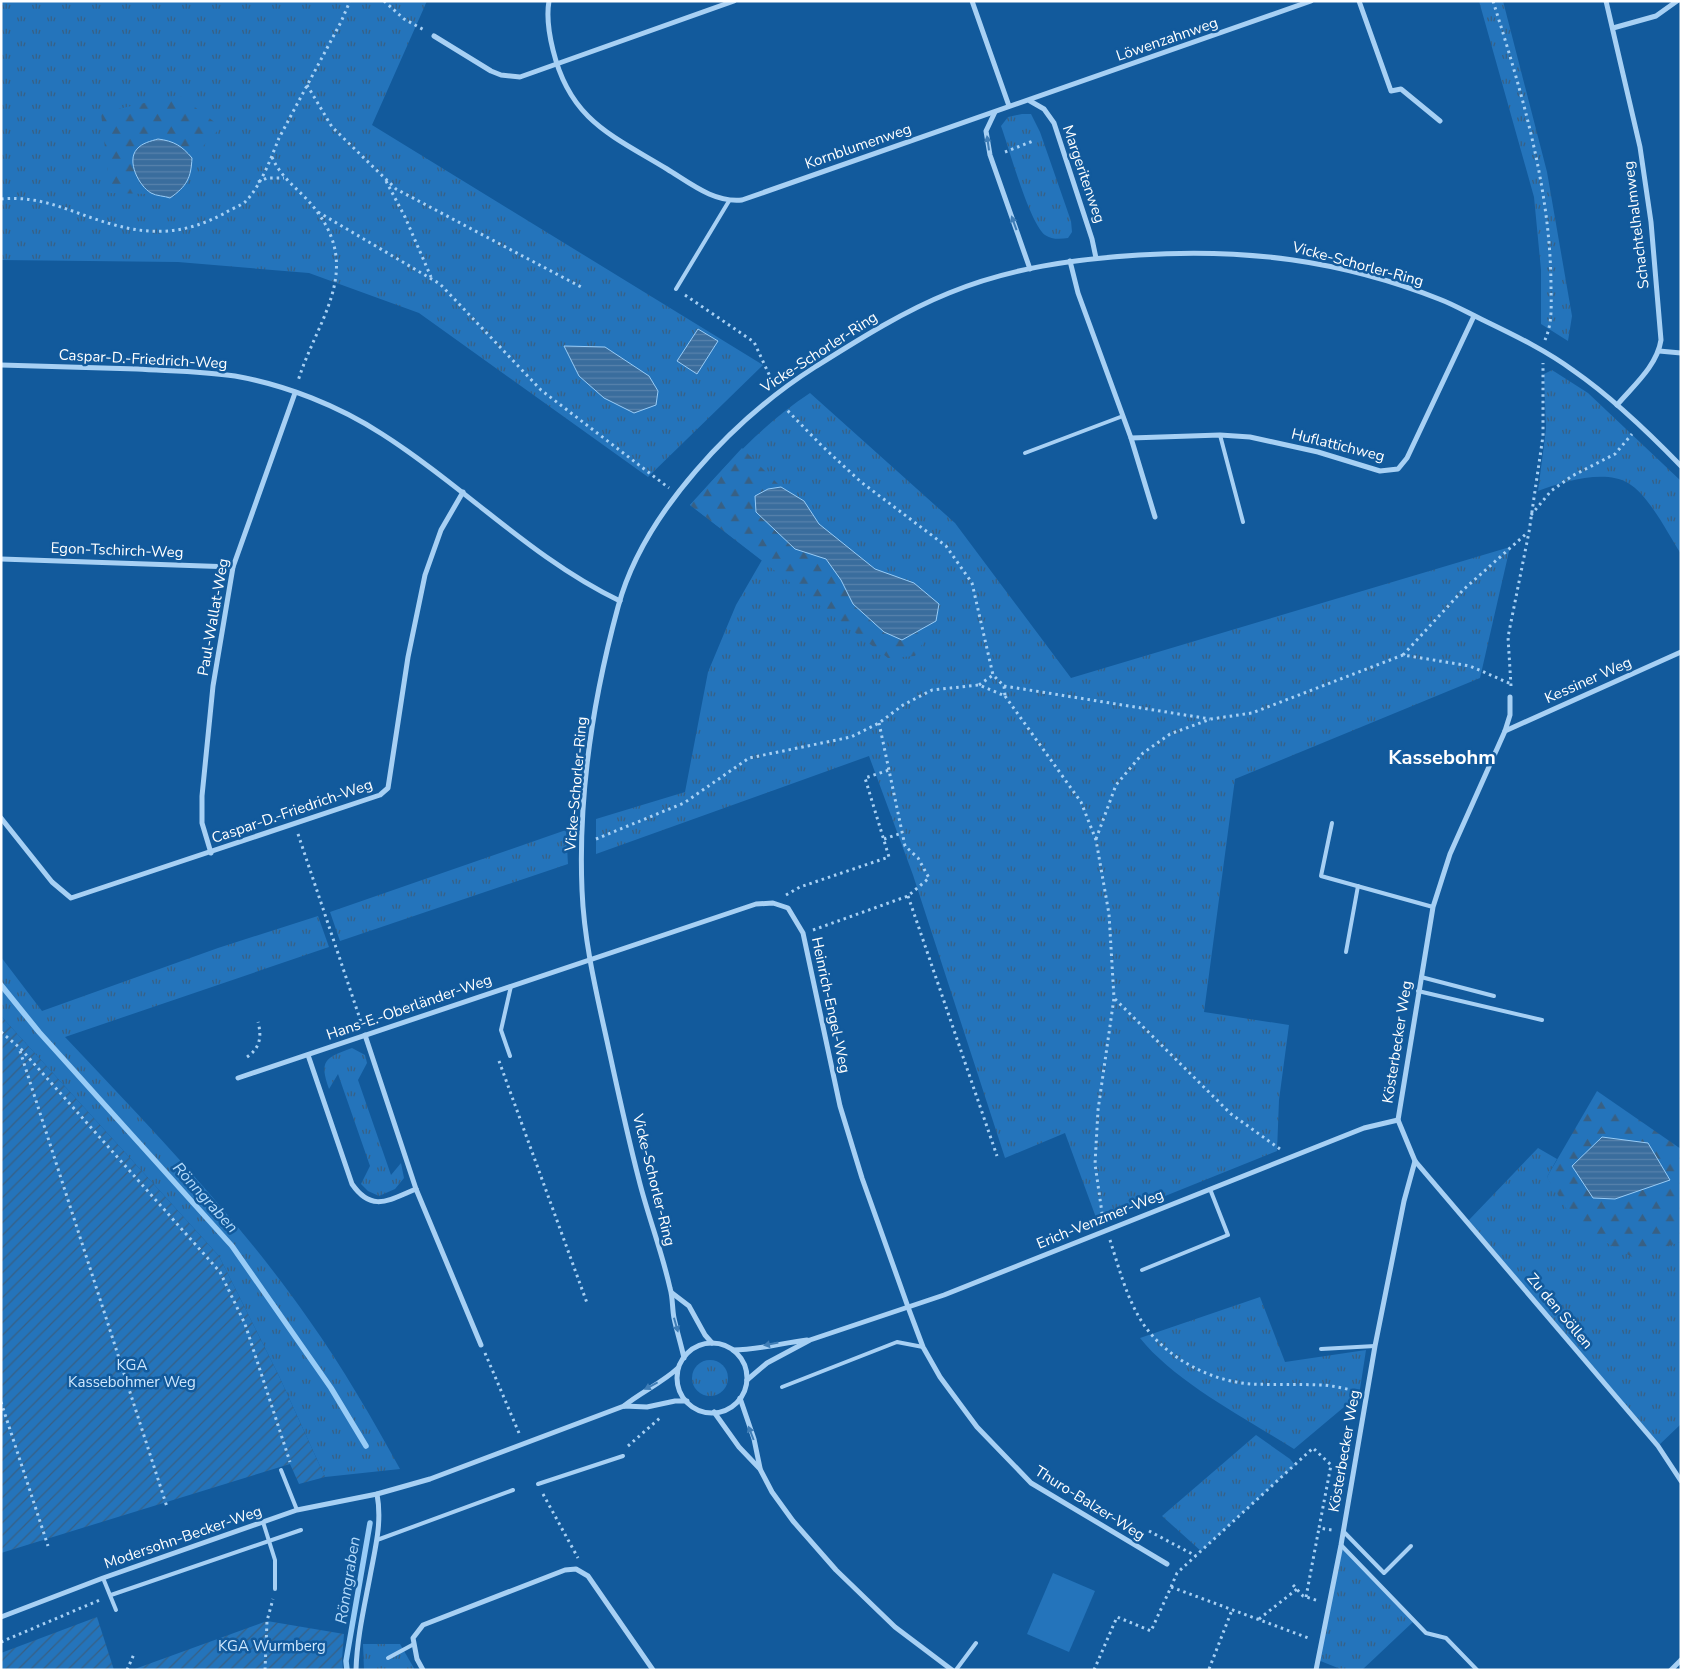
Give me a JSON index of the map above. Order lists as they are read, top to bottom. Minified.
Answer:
{"streets":{"street":["Löwenzahnweg","Kornblumenweg","Margeritenweg","Schachtelhalmweg","Vicke-Schorler-Ring","Caspar-D.-Friedrich-Weg","Huflattichweg","Egon-Tschirch-Weg","Paul-Wallat-Weg","Kessiner Weg","Heinrich-Engel-Weg","Hans-E.-Oberländer-Weg","Kösterbecker Weg","Erich-Venzmer-Weg","Zu den Söllen","Thuro-Balzer-Weg","Modersohn-Becker-Weg"]},"crossings":[["Löwenzahnweg","Margeritenweg"],["Margeritenweg","Vicke-Schorler-Ring"],["Vicke-Schorler-Ring","Caspar-D.-Friedrich-Weg"],["Vicke-Schorler-Ring","Huflattichweg"],["Vicke-Schorler-Ring","Hans-E.-Oberländer-Weg"],["Vicke-Schorler-Ring","Erich-Venzmer-Weg"],["Vicke-Schorler-Ring","Modersohn-Becker-Weg"],["Caspar-D.-Friedrich-Weg","Paul-Wallat-Weg"],["Egon-Tschirch-Weg","Paul-Wallat-Weg"],["Kessiner Weg","Kösterbecker Weg"],["Heinrich-Engel-Weg","Erich-Venzmer-Weg"],["Heinrich-Engel-Weg","Thuro-Balzer-Weg"],["Kösterbecker Weg","Erich-Venzmer-Weg"],["Kösterbecker Weg","Zu den Söllen"],["Erich-Venzmer-Weg","Thuro-Balzer-Weg"],["Erich-Venzmer-Weg","Modersohn-Becker-Weg"]],"districts":["Kassebohm"],"water":["Rönngraben"],"parks":["KGA Kassebohmer Weg","KGA Wurmberg"]}
